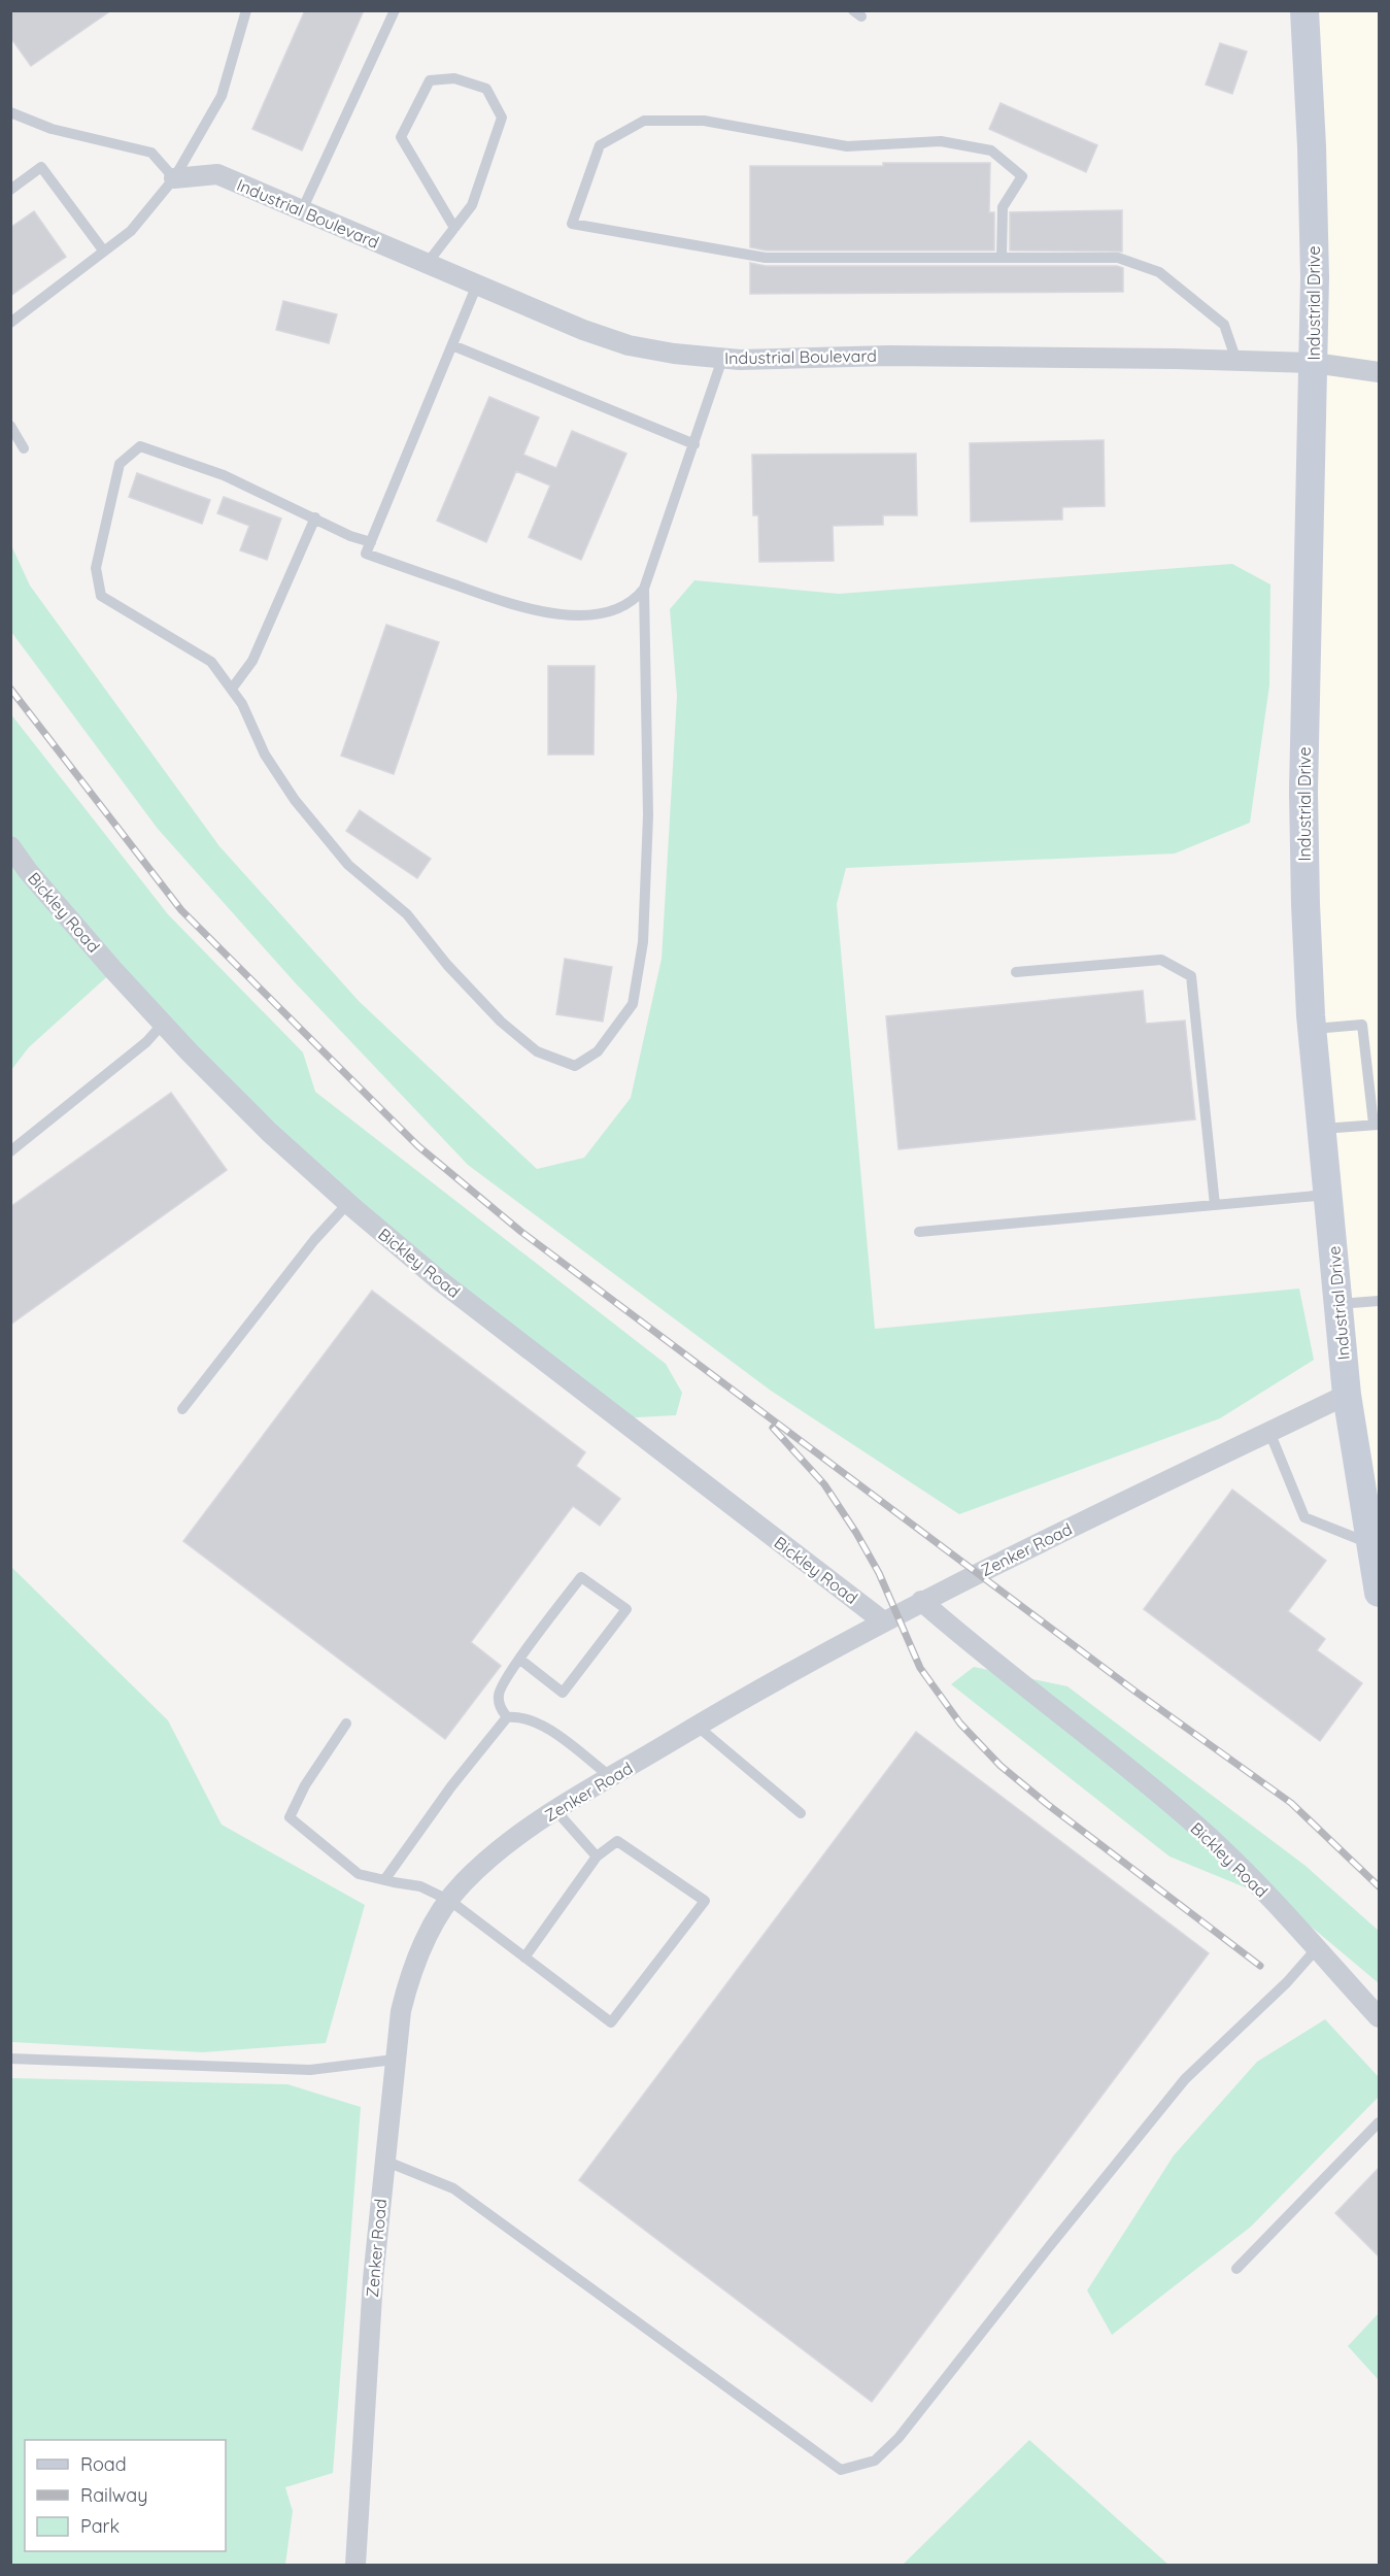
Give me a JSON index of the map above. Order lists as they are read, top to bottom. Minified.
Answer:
{"streets":{"street":["Industrial Boulevard","Industrial Drive","Bickley Road","Zenker Road"]},"crossings":[["Industrial Boulevard","Industrial Drive"],["Industrial Drive","Zenker Road"],["Bickley Road","Zenker Road"]],"legend":["Road","Railway","Park"]}
